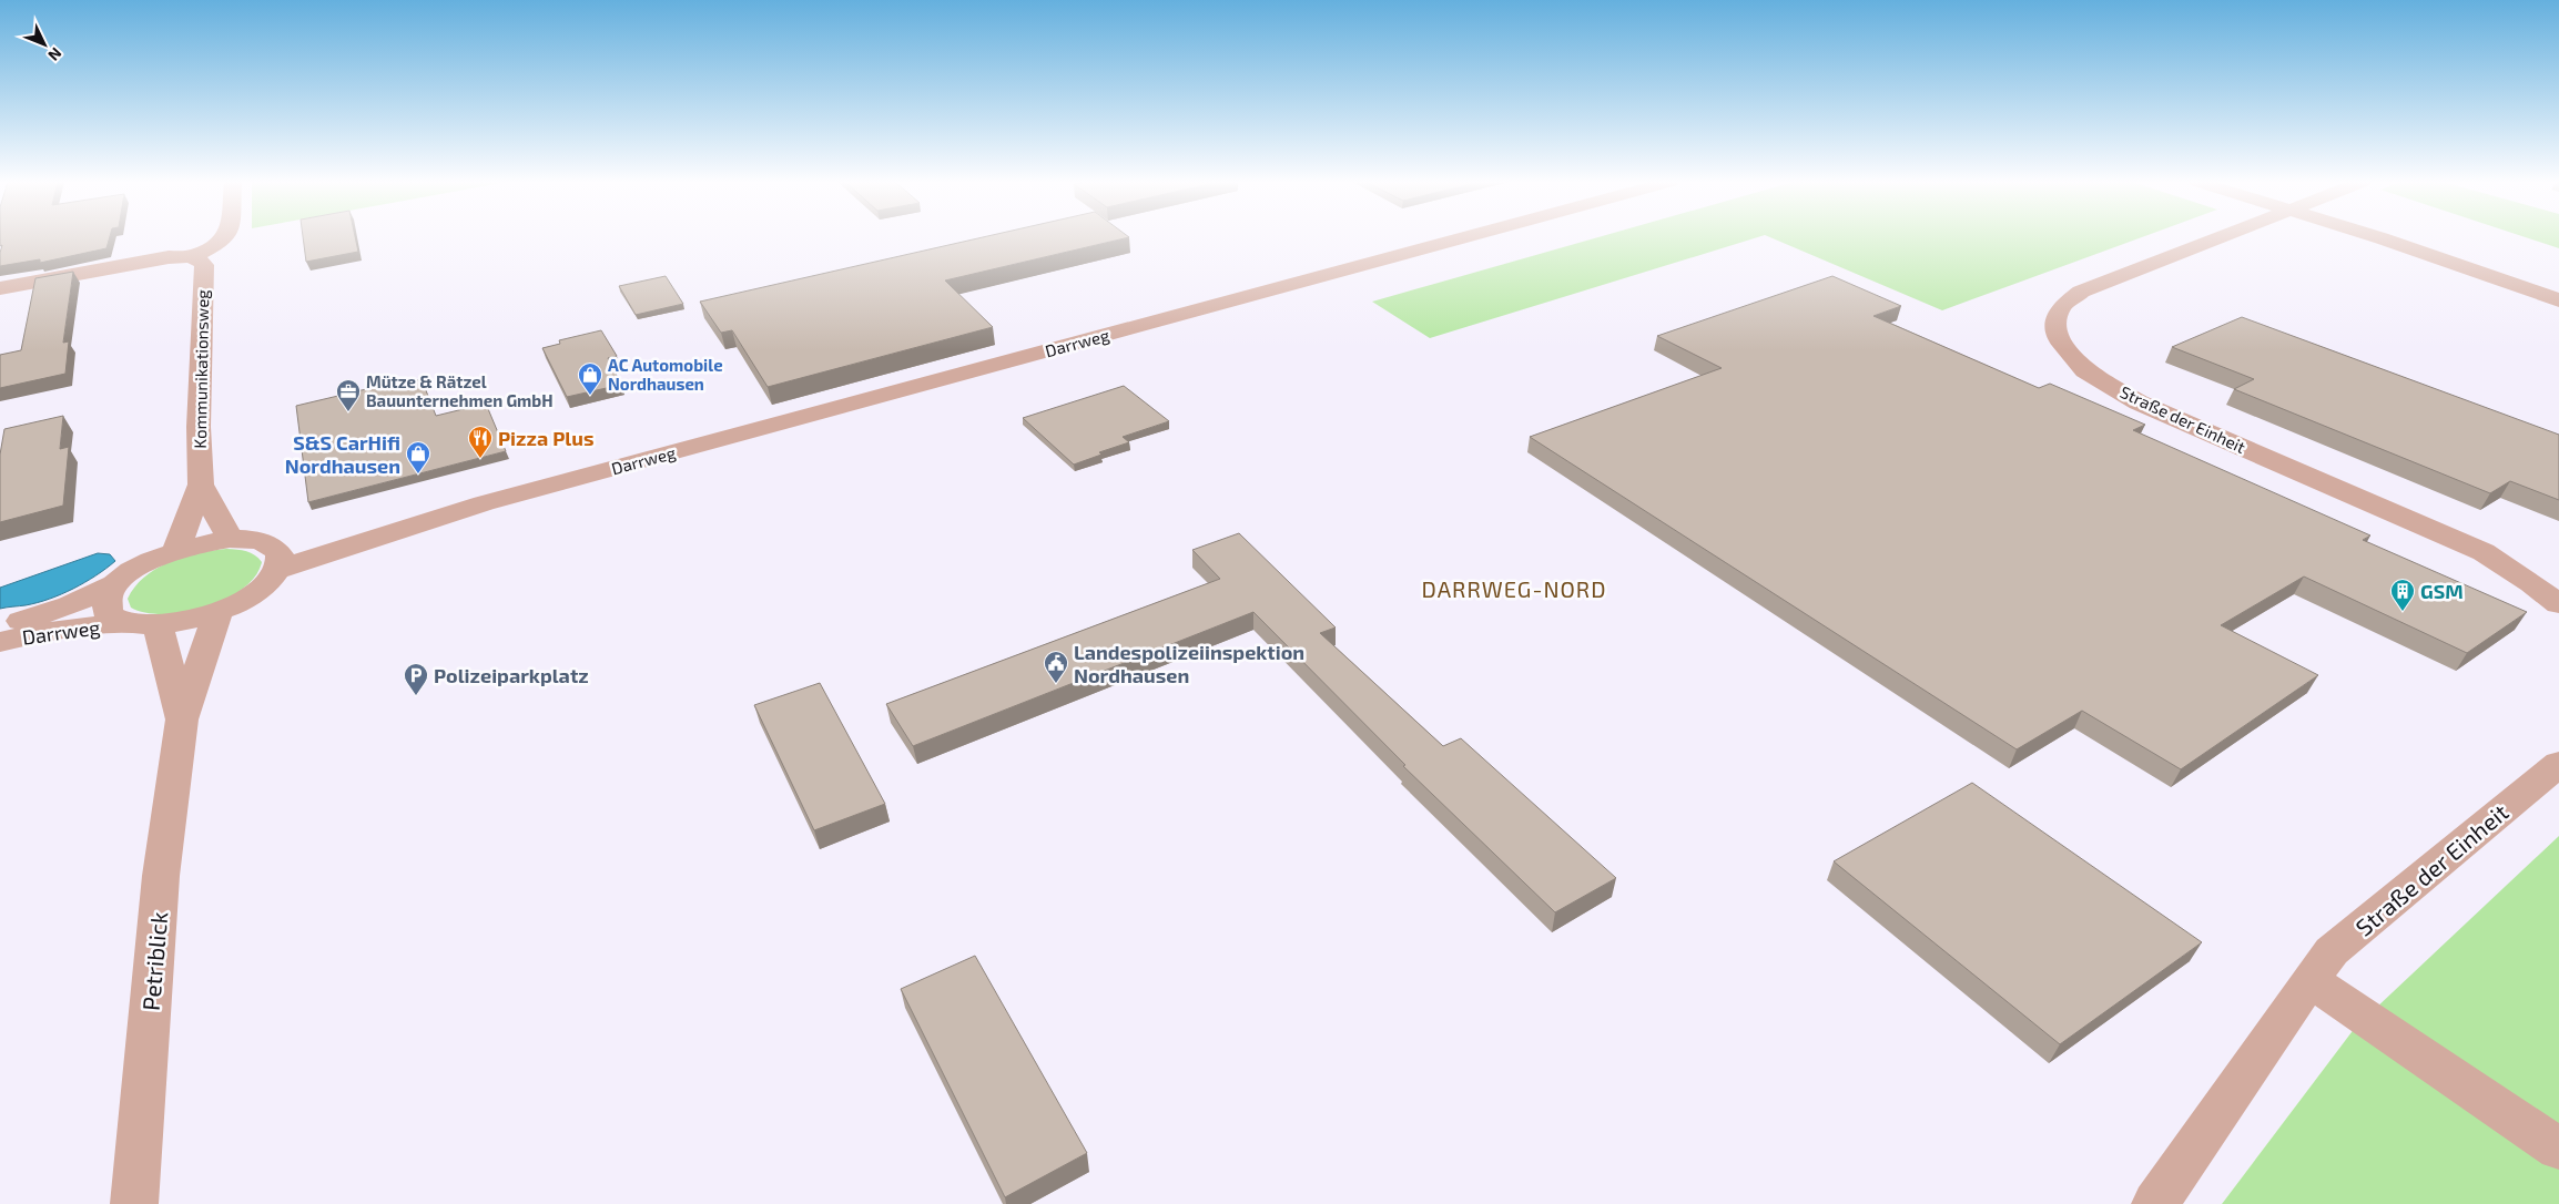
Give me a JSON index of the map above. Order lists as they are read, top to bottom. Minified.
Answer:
{"streets":{"street":["Darrweg","Kommunikationsweg","Straße der Einheit","Petriblick"]},"crossings":[["Darrweg","Kommunikationsweg"],["Darrweg","Petriblick"]],"districts":["DARRWEG-NORD"],"places":{"shop":["AC Automobile Nordhausen","S&S CarHifi Nordhausen"],"office":["Mütze & Rätzel Bauunternehmen GmbH"],"restaurant":["Pizza Plus"],"building":["GSM"],"public building":["Landespolizeiinspektion Nordhausen"],"parking":["Polizeiparkplatz"]},"north":"bottom right"}
